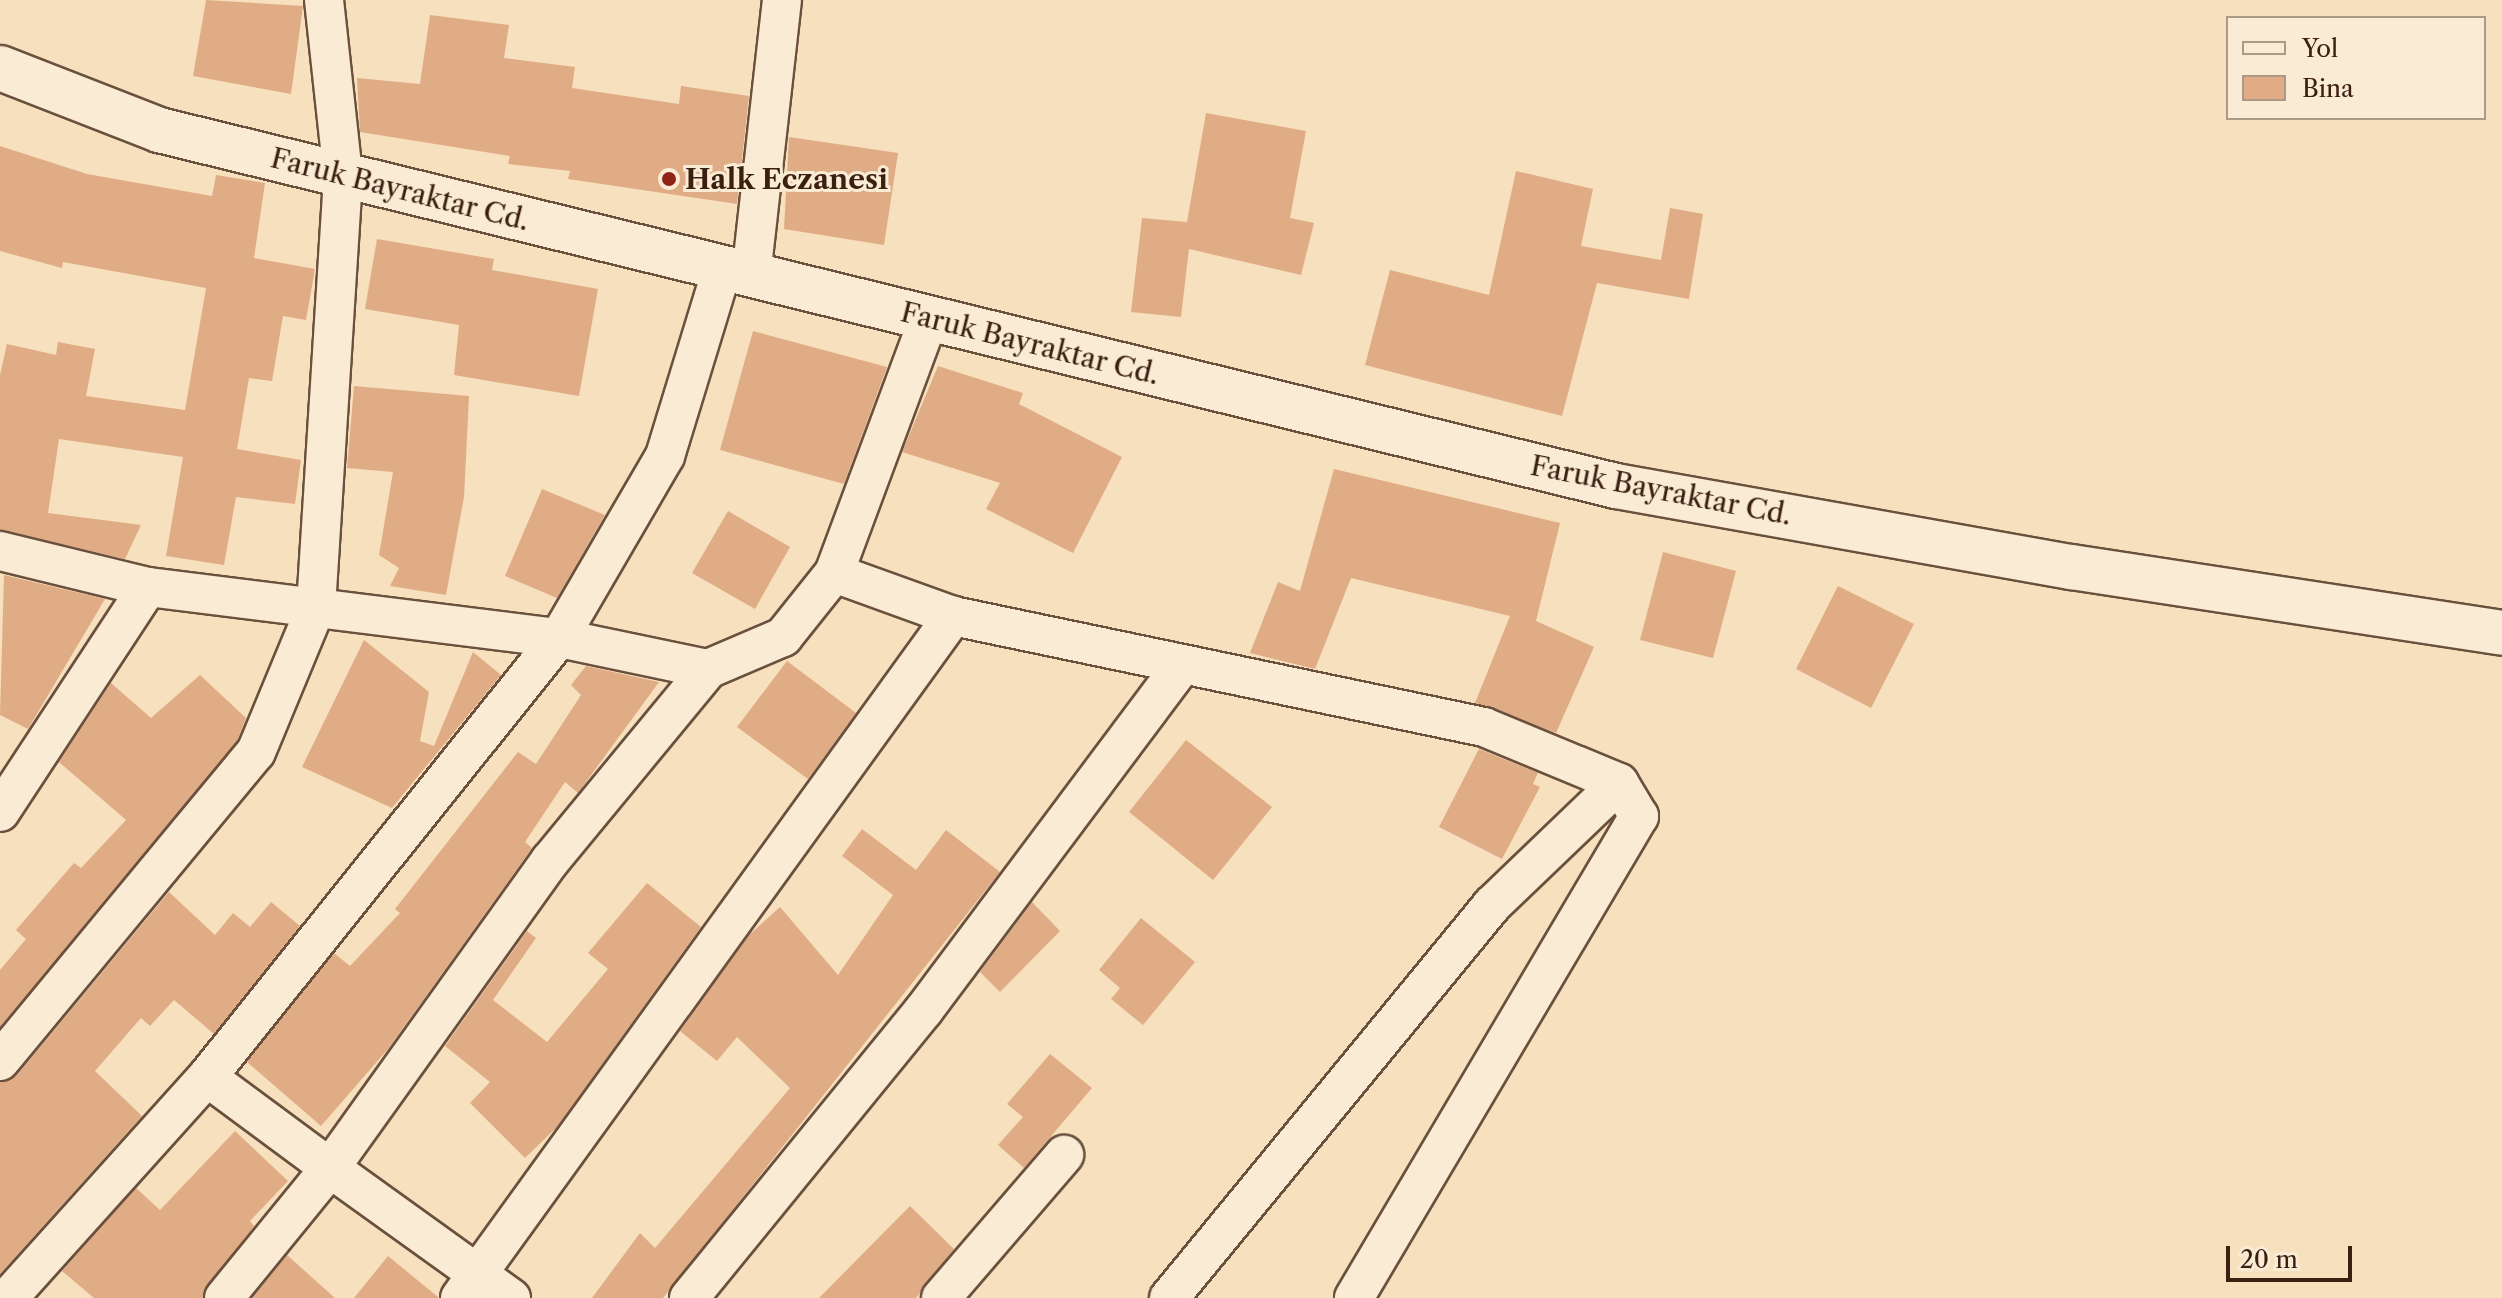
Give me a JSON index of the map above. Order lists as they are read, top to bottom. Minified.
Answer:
{"streets":{"street":["Faruk Bayraktar Cd."]},"places":["Halk Eczanesi"],"legend":["Yol","Bina"],"scale_bar":"20 m"}
